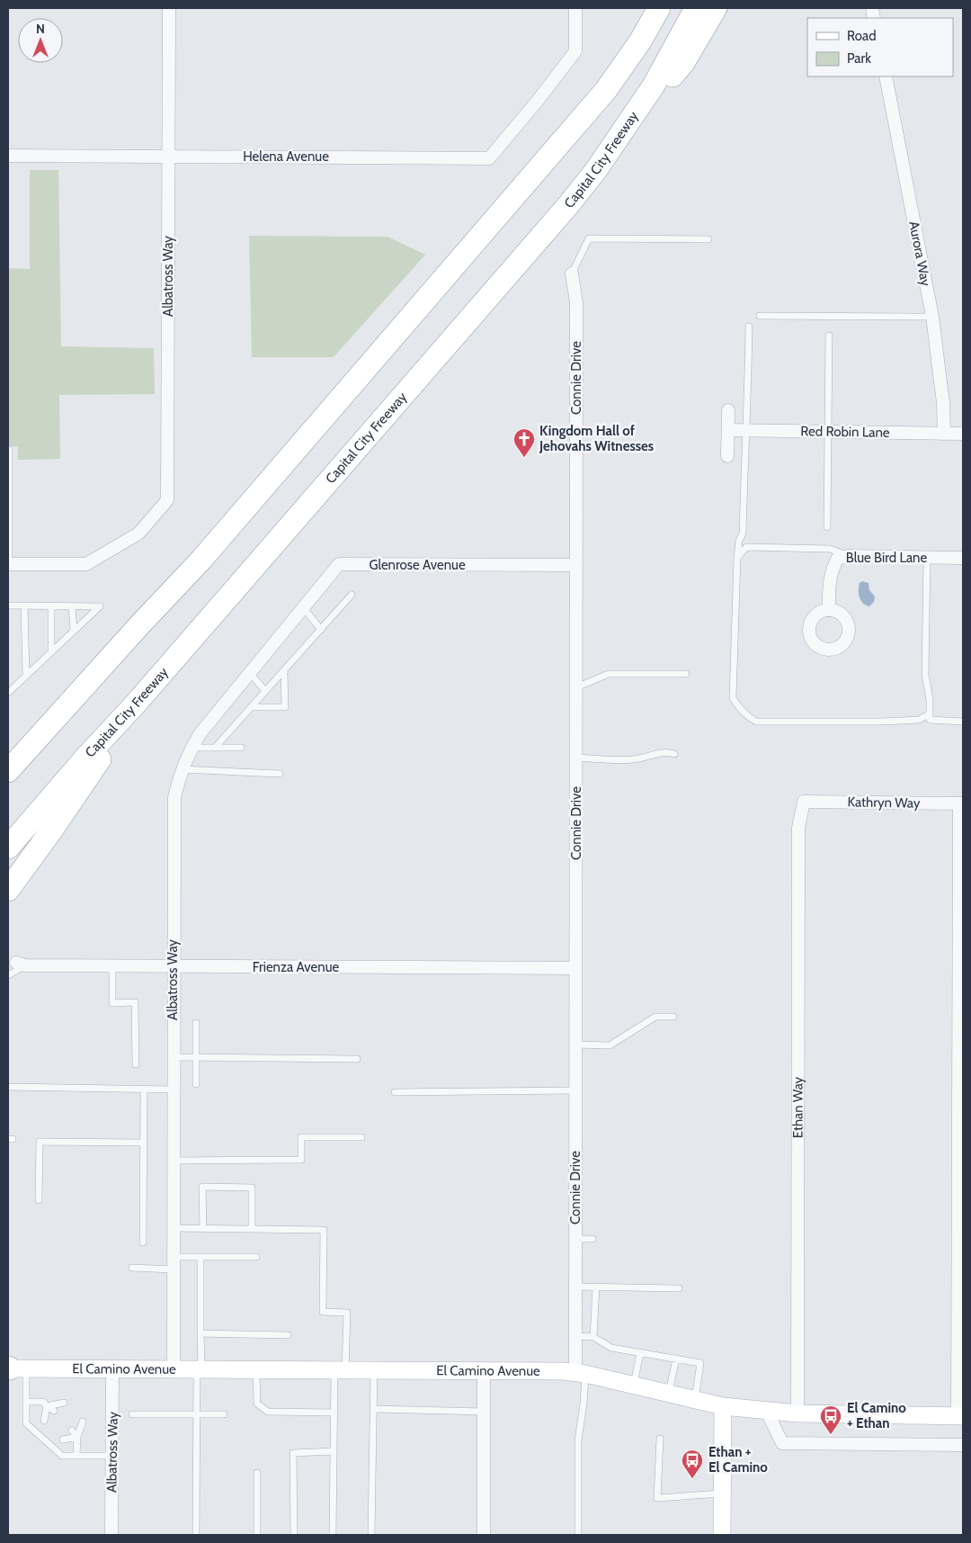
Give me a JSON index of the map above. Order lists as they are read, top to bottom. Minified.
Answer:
{"streets":{"highway":["Capital City Freeway"],"main road":["El Camino Avenue"],"street":["Helena Avenue","Aurora Way","Albatross Way","Connie Drive","Red Robin Lane","Blue Bird Lane","Glenrose Avenue","Kathryn Way","Frienza Avenue","Ethan Way"]},"crossings":[["Helena Avenue","Albatross Way"],["Aurora Way","Red Robin Lane"],["Albatross Way","Glenrose Avenue"],["Albatross Way","Frienza Avenue"],["Albatross Way","El Camino Avenue"],["Connie Drive","Glenrose Avenue"],["Connie Drive","Frienza Avenue"],["Connie Drive","El Camino Avenue"],["Kathryn Way","Ethan Way"],["Ethan Way","El Camino Avenue"]],"places":{"church":["Kingdom Hall of Jehovahs Witnesses"],"bus stop":["El Camino + Ethan","Ethan + El Camino"]},"legend":["Road","Park"],"north":"top"}
